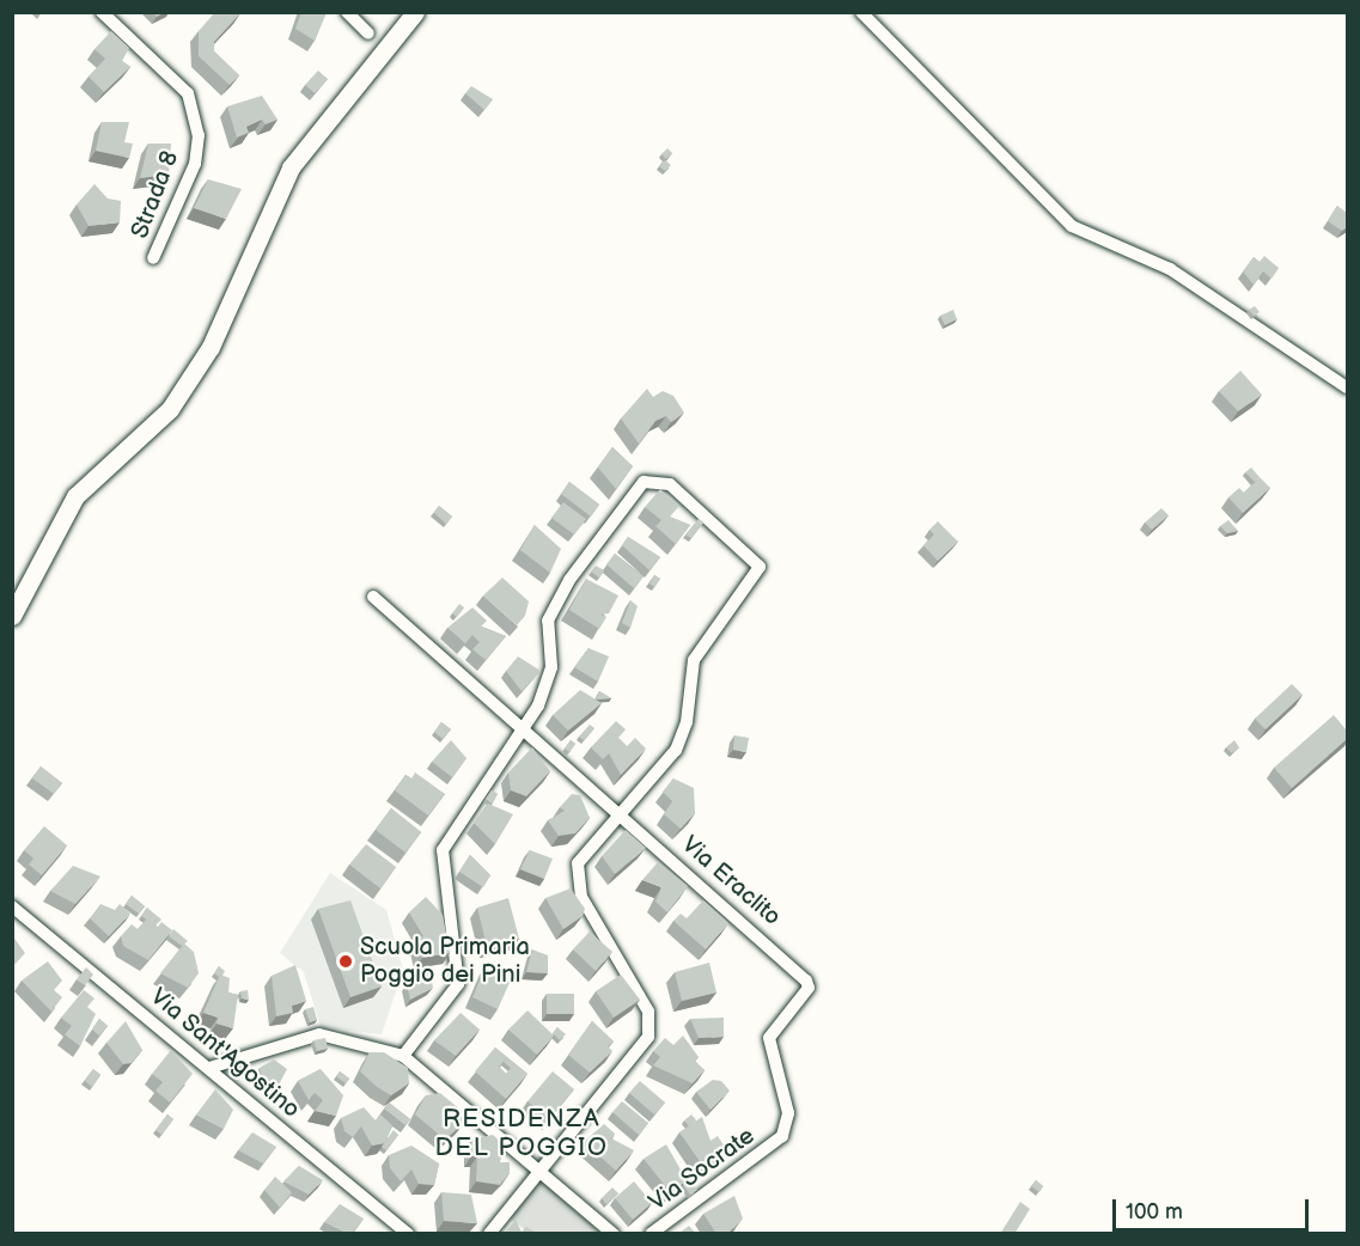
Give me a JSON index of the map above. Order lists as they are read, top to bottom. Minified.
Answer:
{"streets":{"street":["Strada 8","Via Eraclito","Via Sant'Agostino","Via Socrate"]},"crossings":[["Via Eraclito","Via Socrate"]],"districts":["RESIDENZA DEL POGGIO"],"places":["Scuola Primaria Poggio dei Pini"],"scale_bar":"100 m"}
